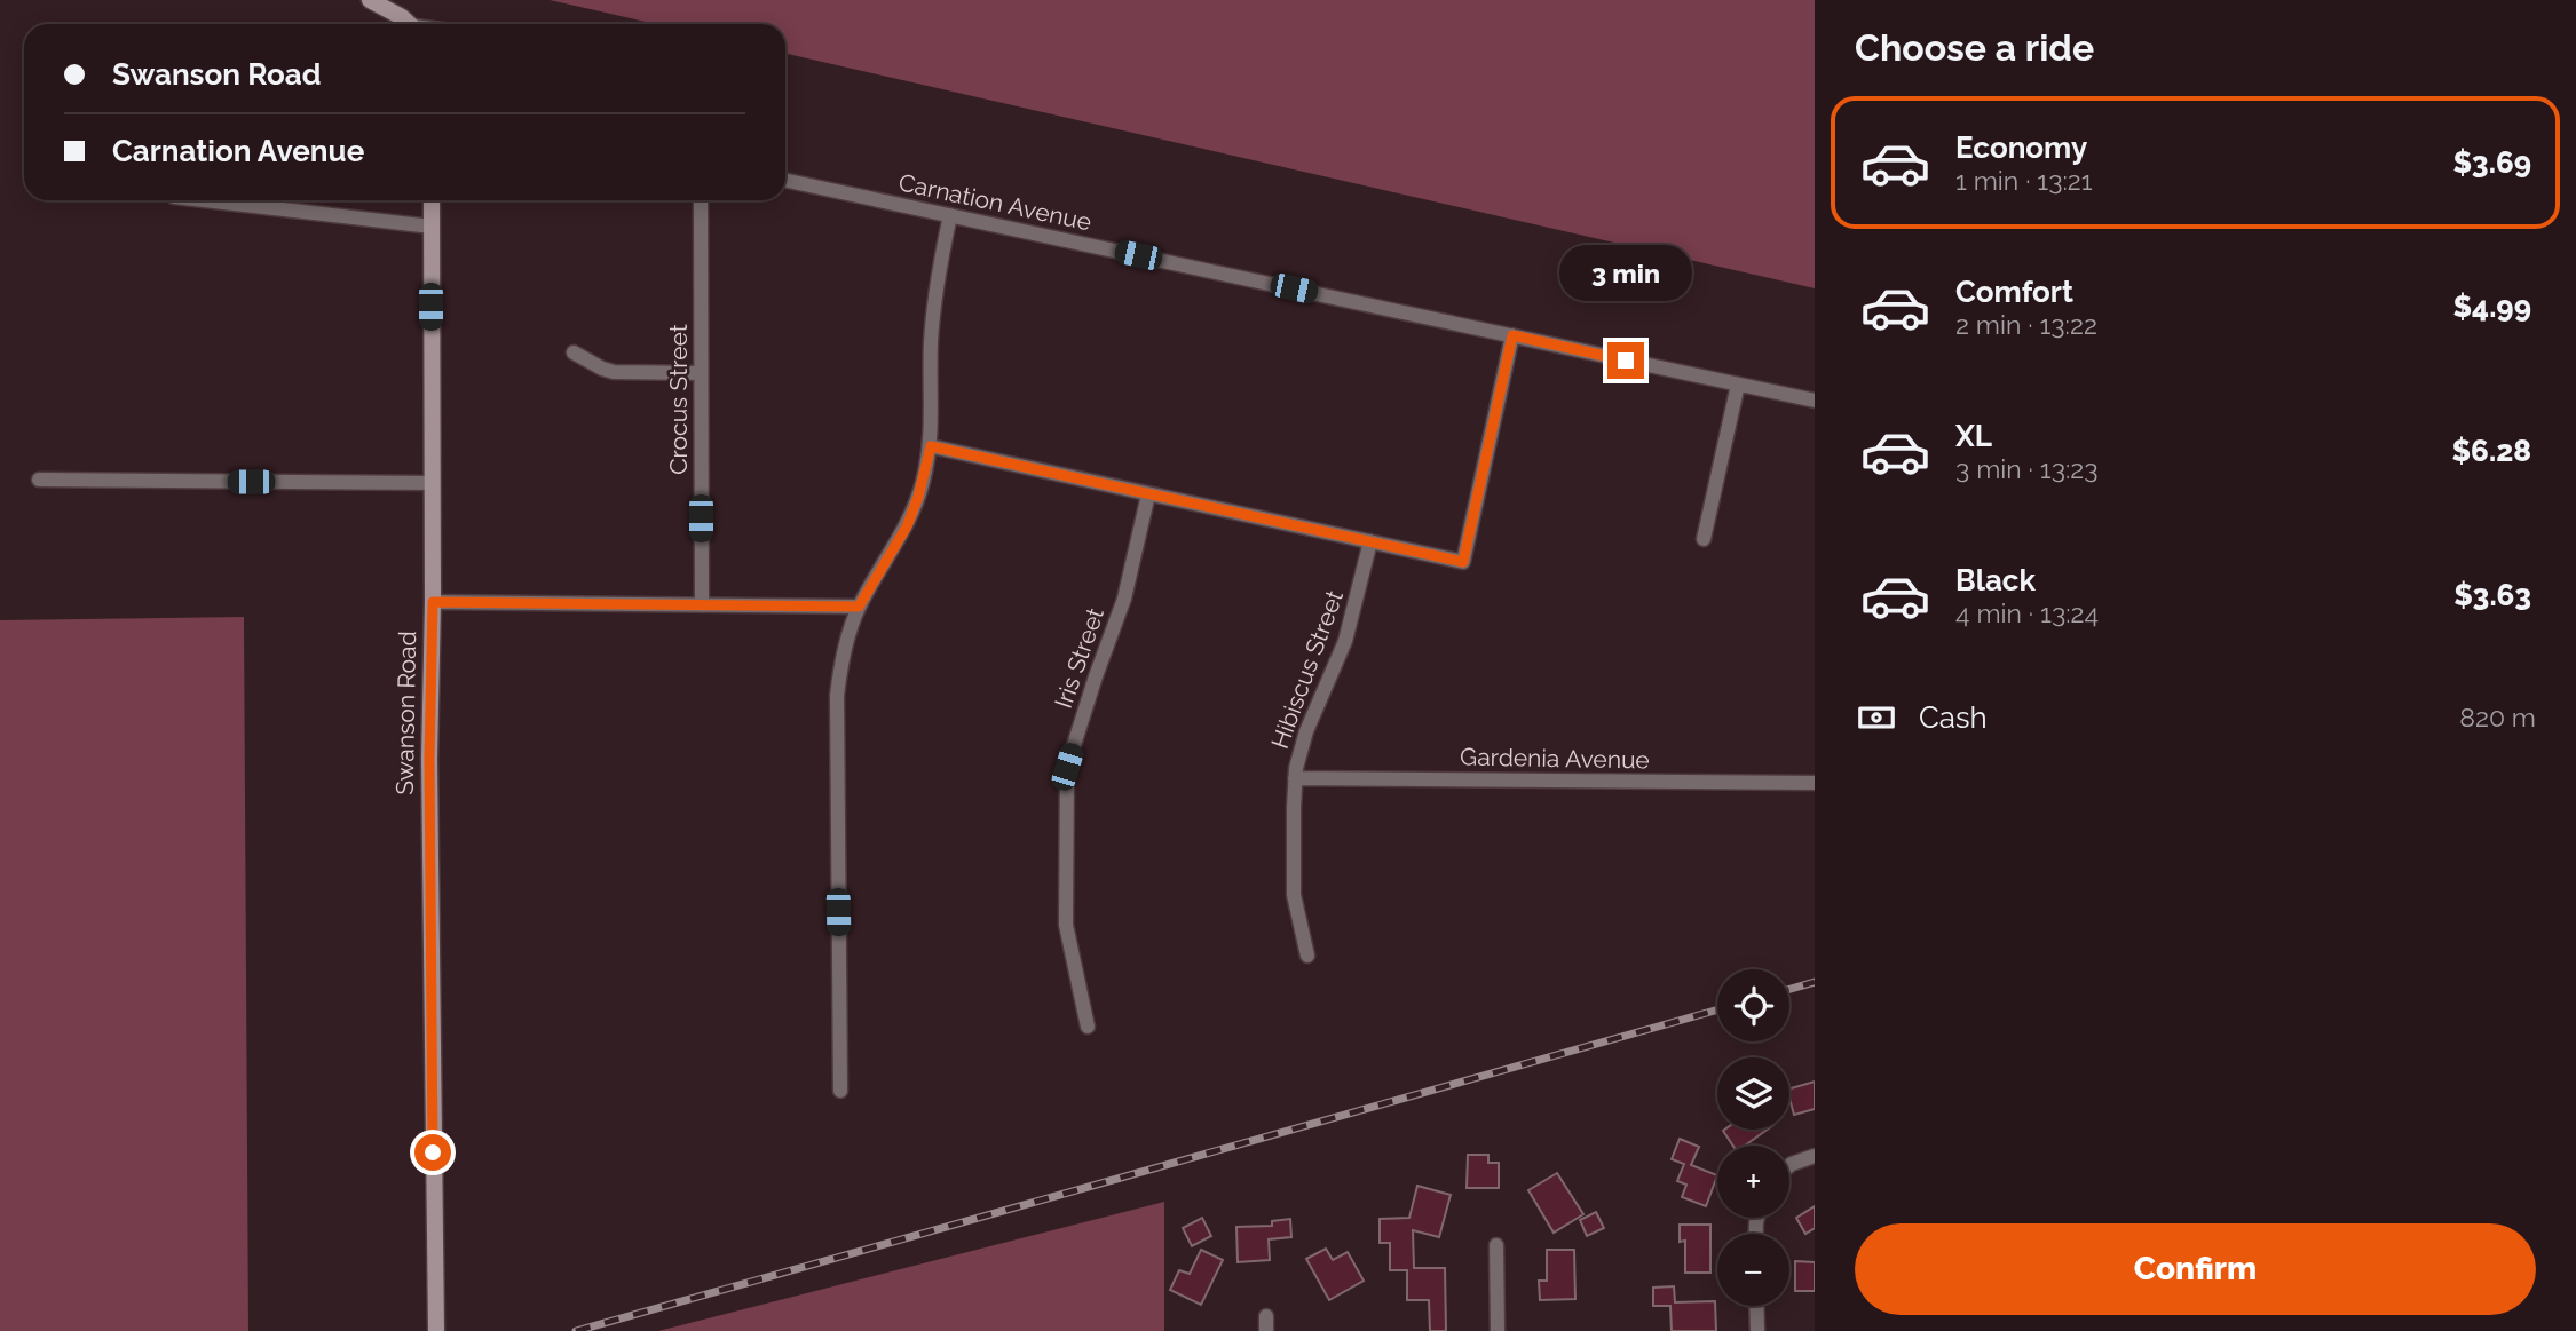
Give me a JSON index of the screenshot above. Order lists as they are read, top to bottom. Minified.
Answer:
{"streets":{"street":["Carnation Avenue","Crocus Street","Iris Street","Hibiscus Street","Swanson Road","Gardenia Avenue"]},"crossings":[["Hibiscus Street","Gardenia Avenue"]],"page":{"heading":"Choose a ride","banner":["Swanson Road","Carnation Avenue"],"list":[{"name":"Economy","note":"1 min · 13:21","value":"$3.69"},{"name":"Comfort","note":"2 min · 13:22","value":"$4.99"},{"name":"XL","note":"3 min · 13:23","value":"$6.28"},{"name":"Black","note":"4 min · 13:24","value":"$3.63"}],"bubble":"3 min","pay":["Cash","820 m"],"map_buttons":["+","−"],"buttons":"Confirm"}}
